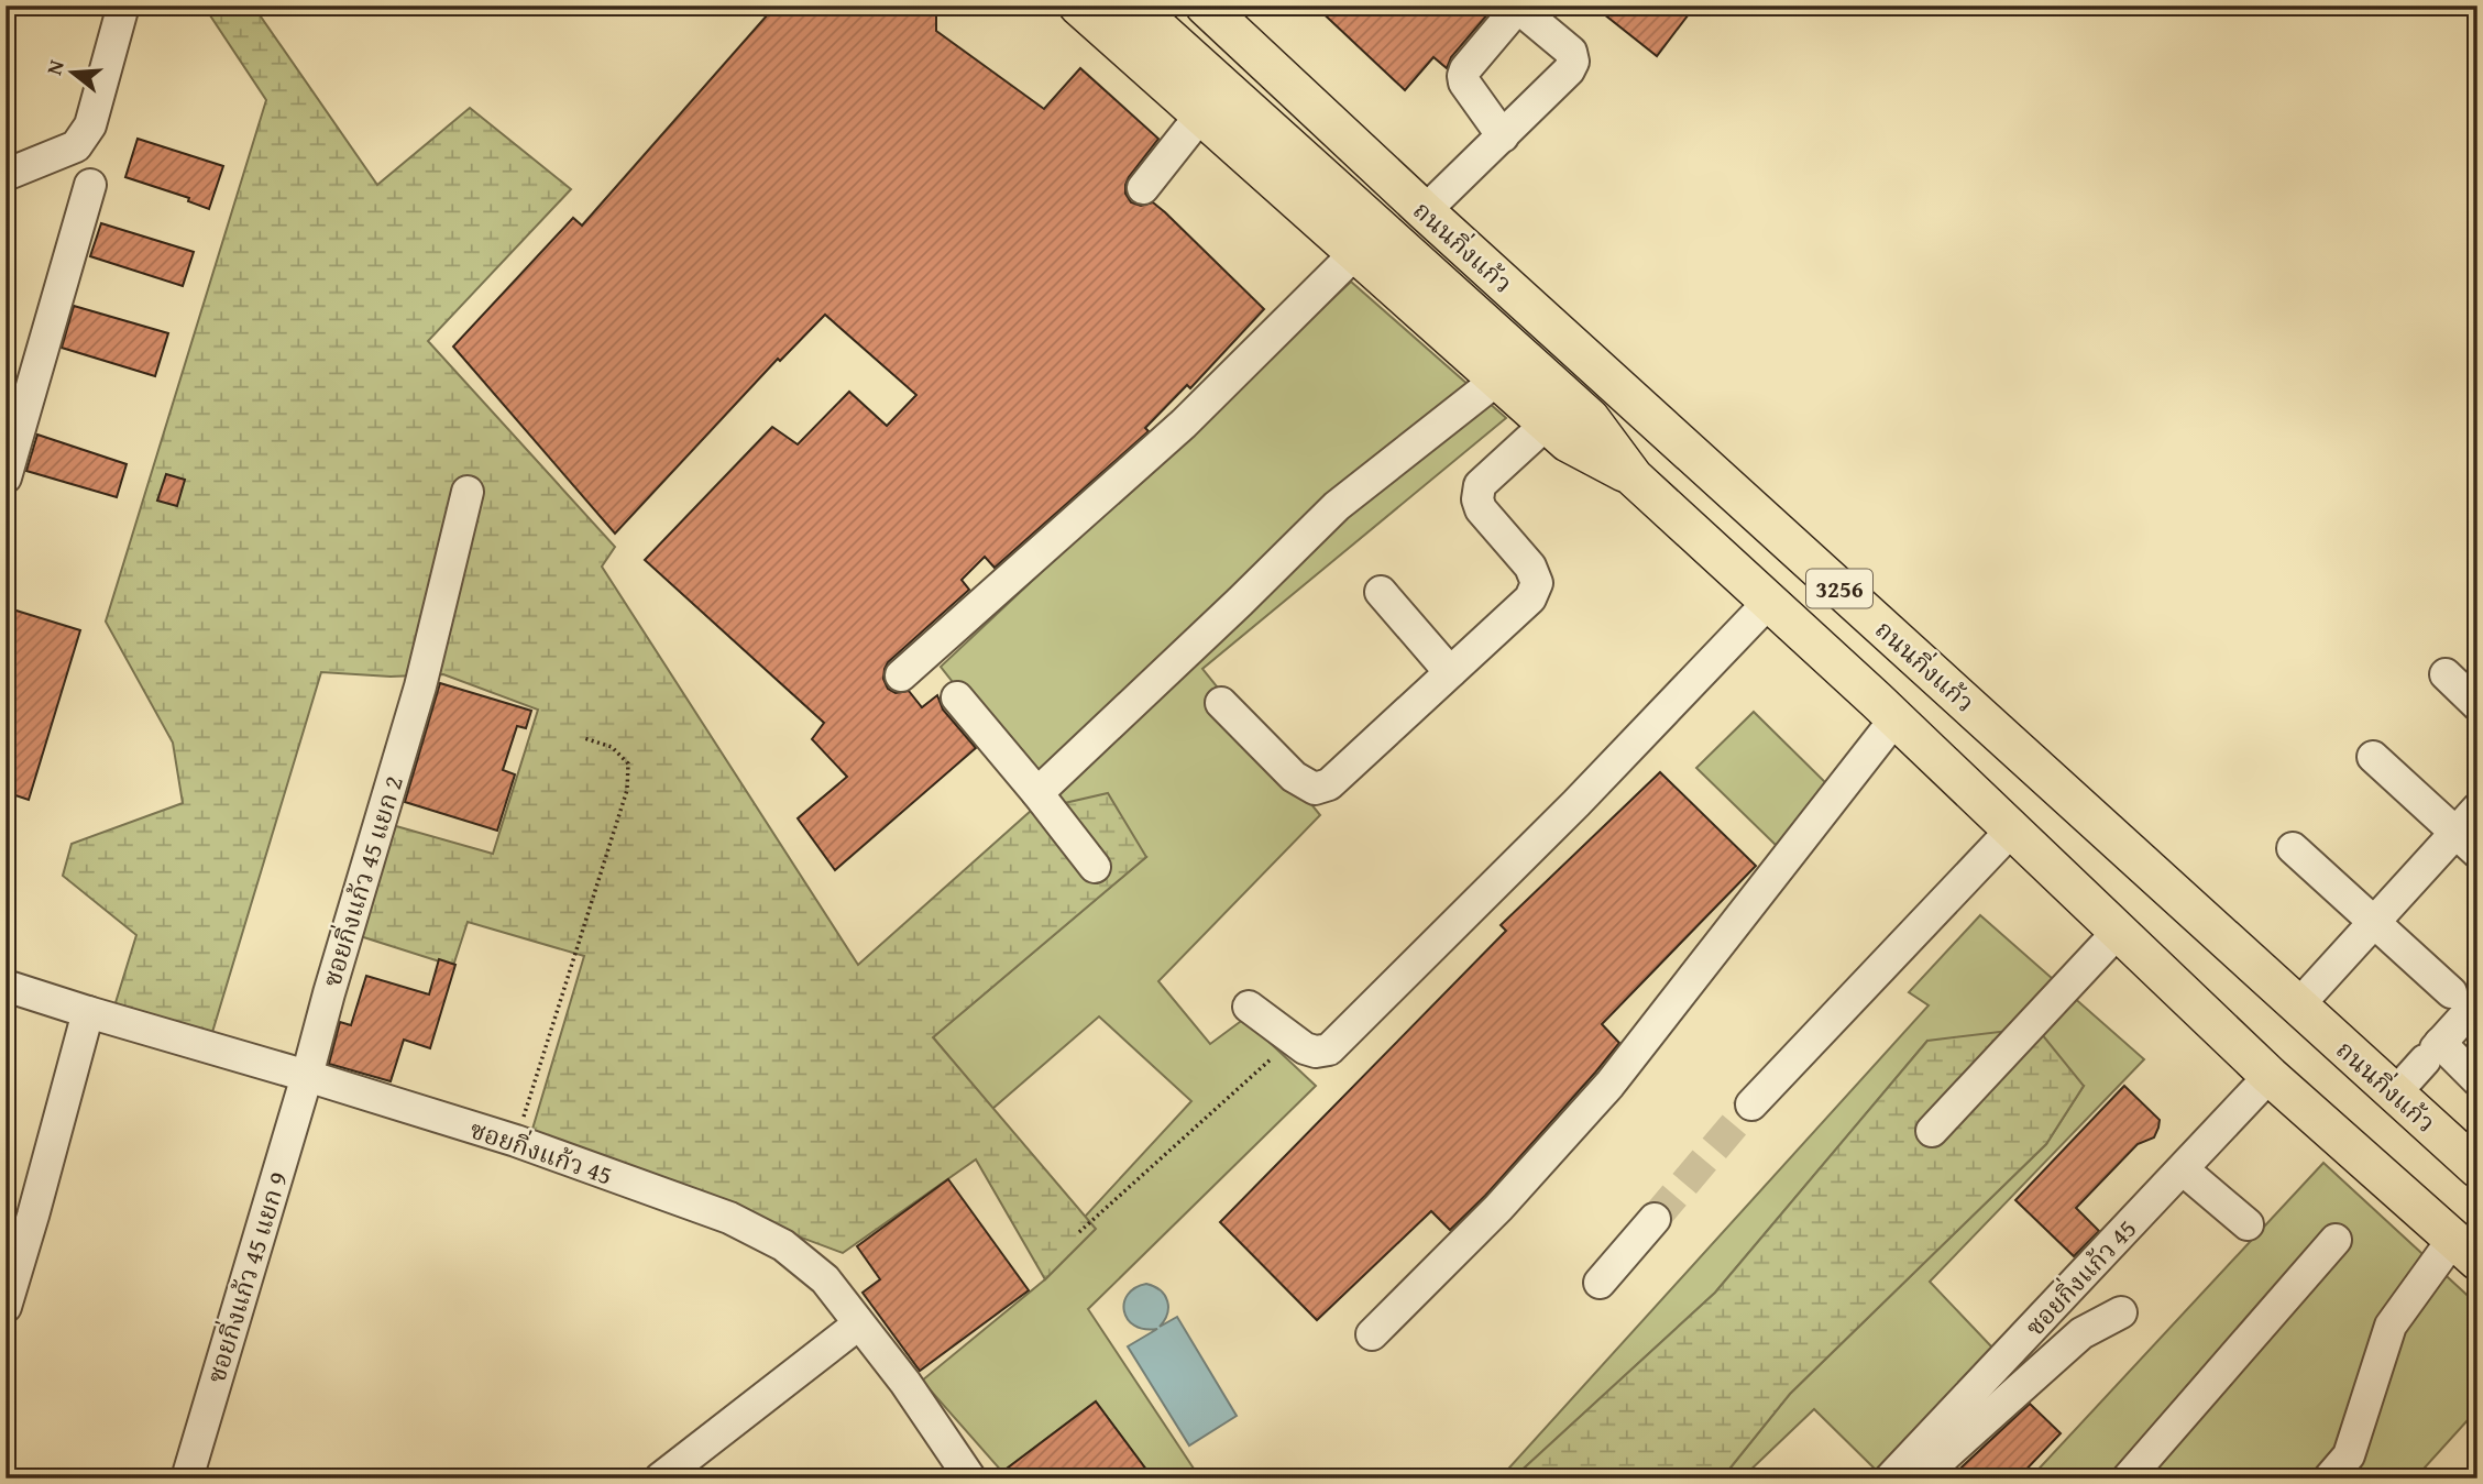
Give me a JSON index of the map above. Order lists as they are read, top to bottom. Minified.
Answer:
{"streets":{"main road":["ถนนกิ่งแก้ว","3256"],"street":["ซอยกิ่งแก้ว 45 แยก 2","ซอยกิ่งแก้ว 45","ซอยกิ่งแก้ว 45 แยก 9"]},"crossings":[["ถนนกิ่งแก้ว","ซอยกิ่งแก้ว 45"],["ซอยกิ่งแก้ว 45 แยก 2","ซอยกิ่งแก้ว 45"],["ซอยกิ่งแก้ว 45 แยก 2","ซอยกิ่งแก้ว 45 แยก 9"],["ซอยกิ่งแก้ว 45","ซอยกิ่งแก้ว 45 แยก 9"]],"north":"left"}
